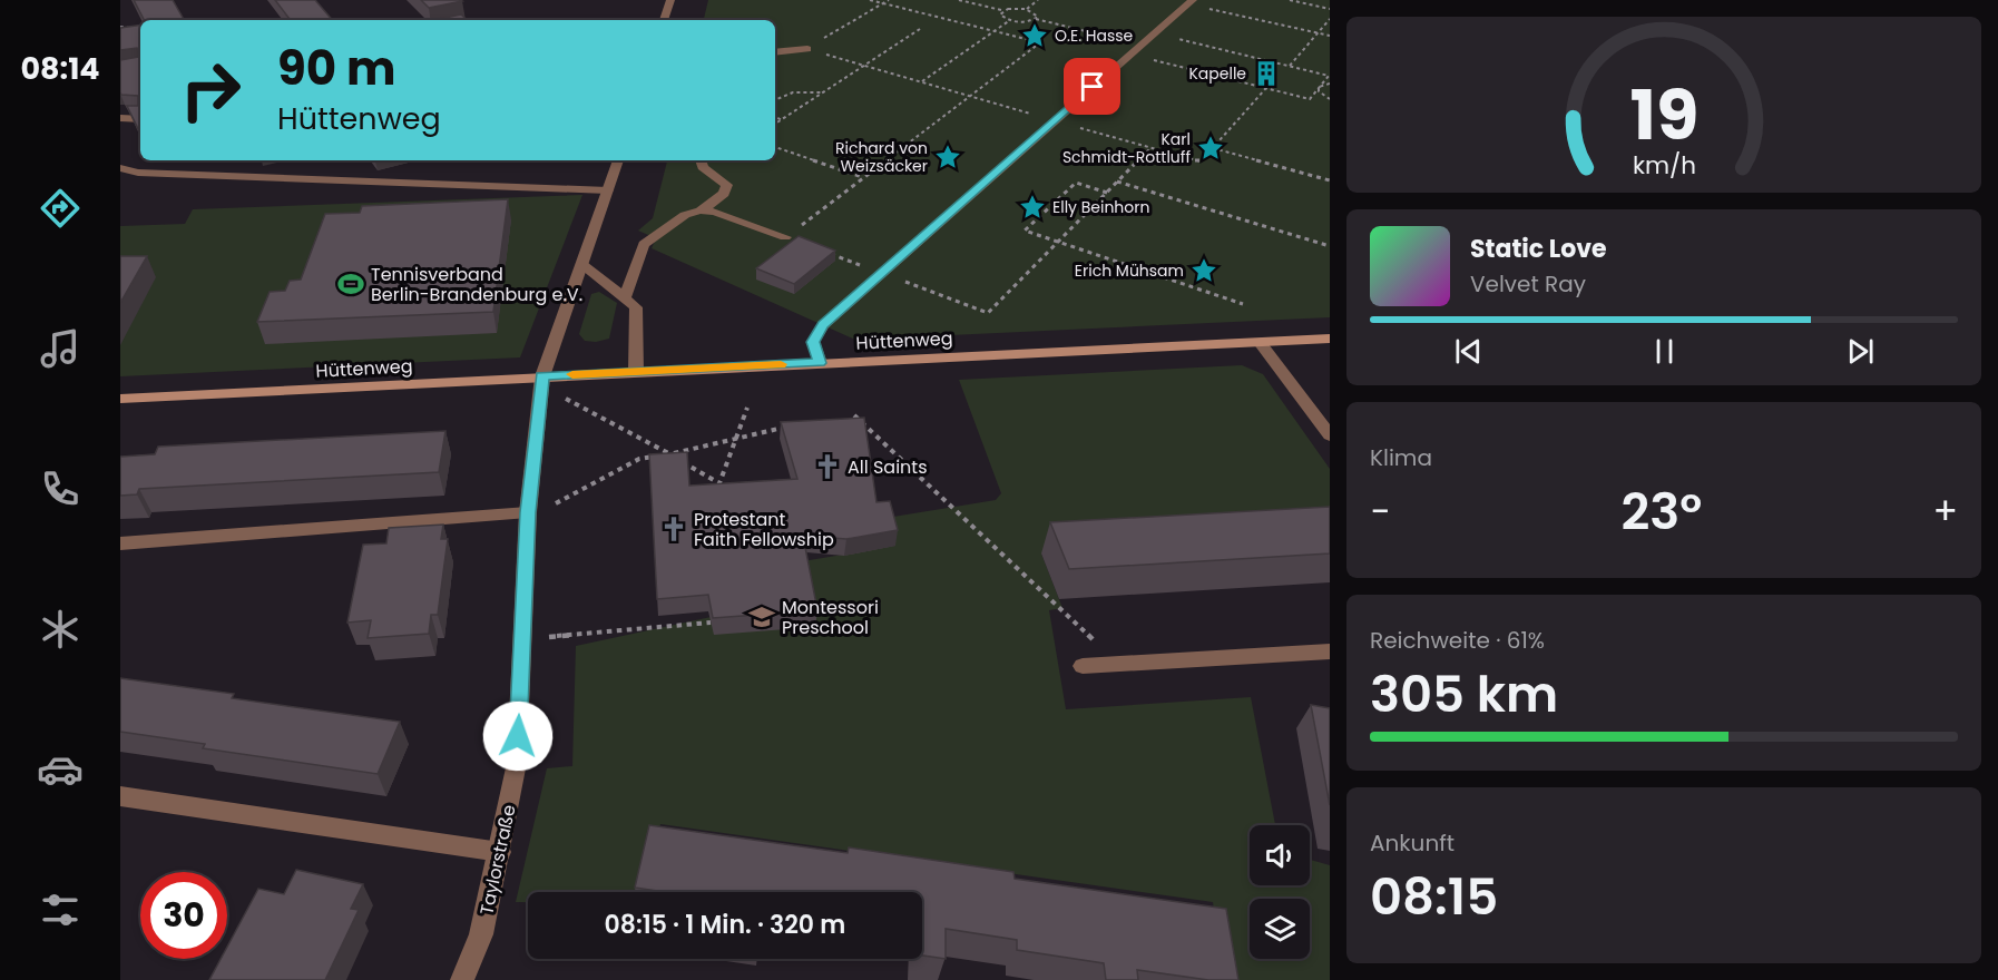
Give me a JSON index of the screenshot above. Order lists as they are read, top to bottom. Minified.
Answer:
{"streets":{"main road":["Hüttenweg"],"street":["Taylorstraße"]},"crossings":[["Hüttenweg","Taylorstraße"]],"places":{"place":["O.E. Hasse","Karl Schmidt-Rottluff","Richard von Weizsäcker","Elly Beinhorn","Erich Mühsam"],"building":["Kapelle"],"sports":["Tennisverband Berlin-Brandenburg e.V."],"church":["All Saints","Protestant Faith Fellowship"],"school or university":["Montessori Preschool"]},"page":{"tabs":"08:14","turn":["90 m","Hüttenweg"],"song":["Static Love","Velvet Ray"],"tile":["Klima",["Reichweite · 61%","305 km"],["Ankunft","08:15"]],"heat":["−","23°","+"],"limit":"30","trip":"08:15 · 1 Min. · 320 m","gauge":["19","km/h"]}}
